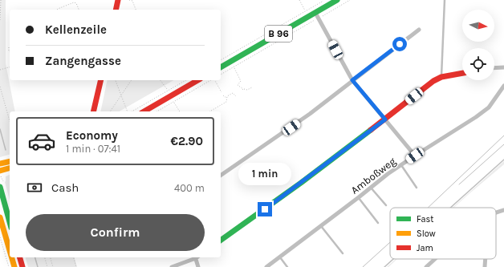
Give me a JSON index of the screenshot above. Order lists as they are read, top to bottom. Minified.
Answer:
{"streets":{"street":["B 96","Amboßweg"]},"legend":["Fast","Slow","Jam"],"north":"right","page":{"banner":["Kellenzeile","Zangengasse"],"list":[{"name":"Economy","note":"1 min · 07:41","value":"€2.90"}],"bubble":"1 min","pay":["Cash","400 m"],"buttons":"Confirm"}}
